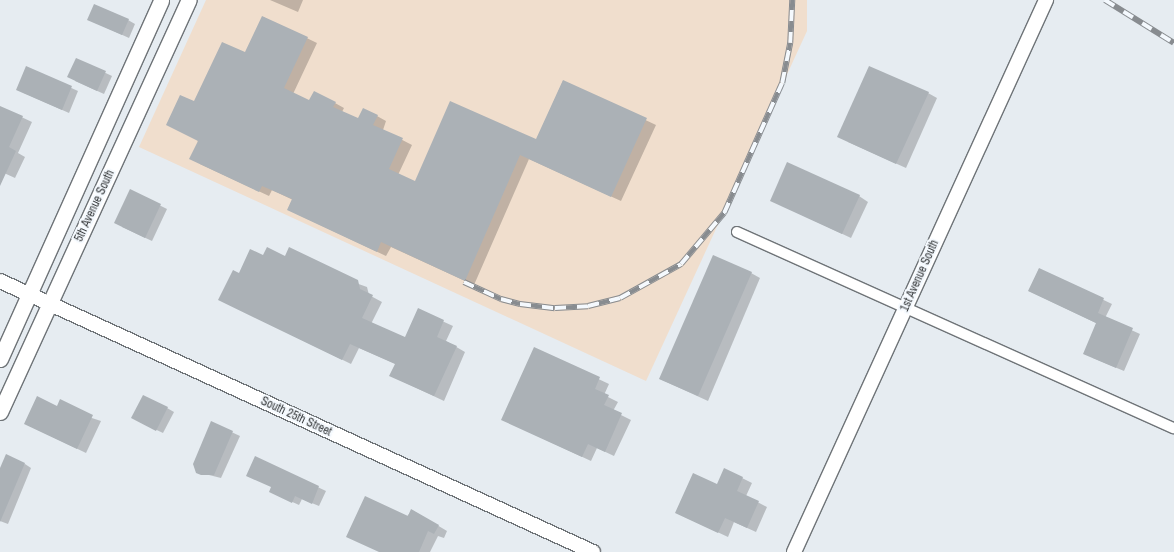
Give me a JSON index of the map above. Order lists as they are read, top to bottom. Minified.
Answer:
{"streets":{"main road":["5th Avenue South"],"street":["1st Avenue South","South 25th Street"]},"crossings":[["5th Avenue South","South 25th Street"]]}
